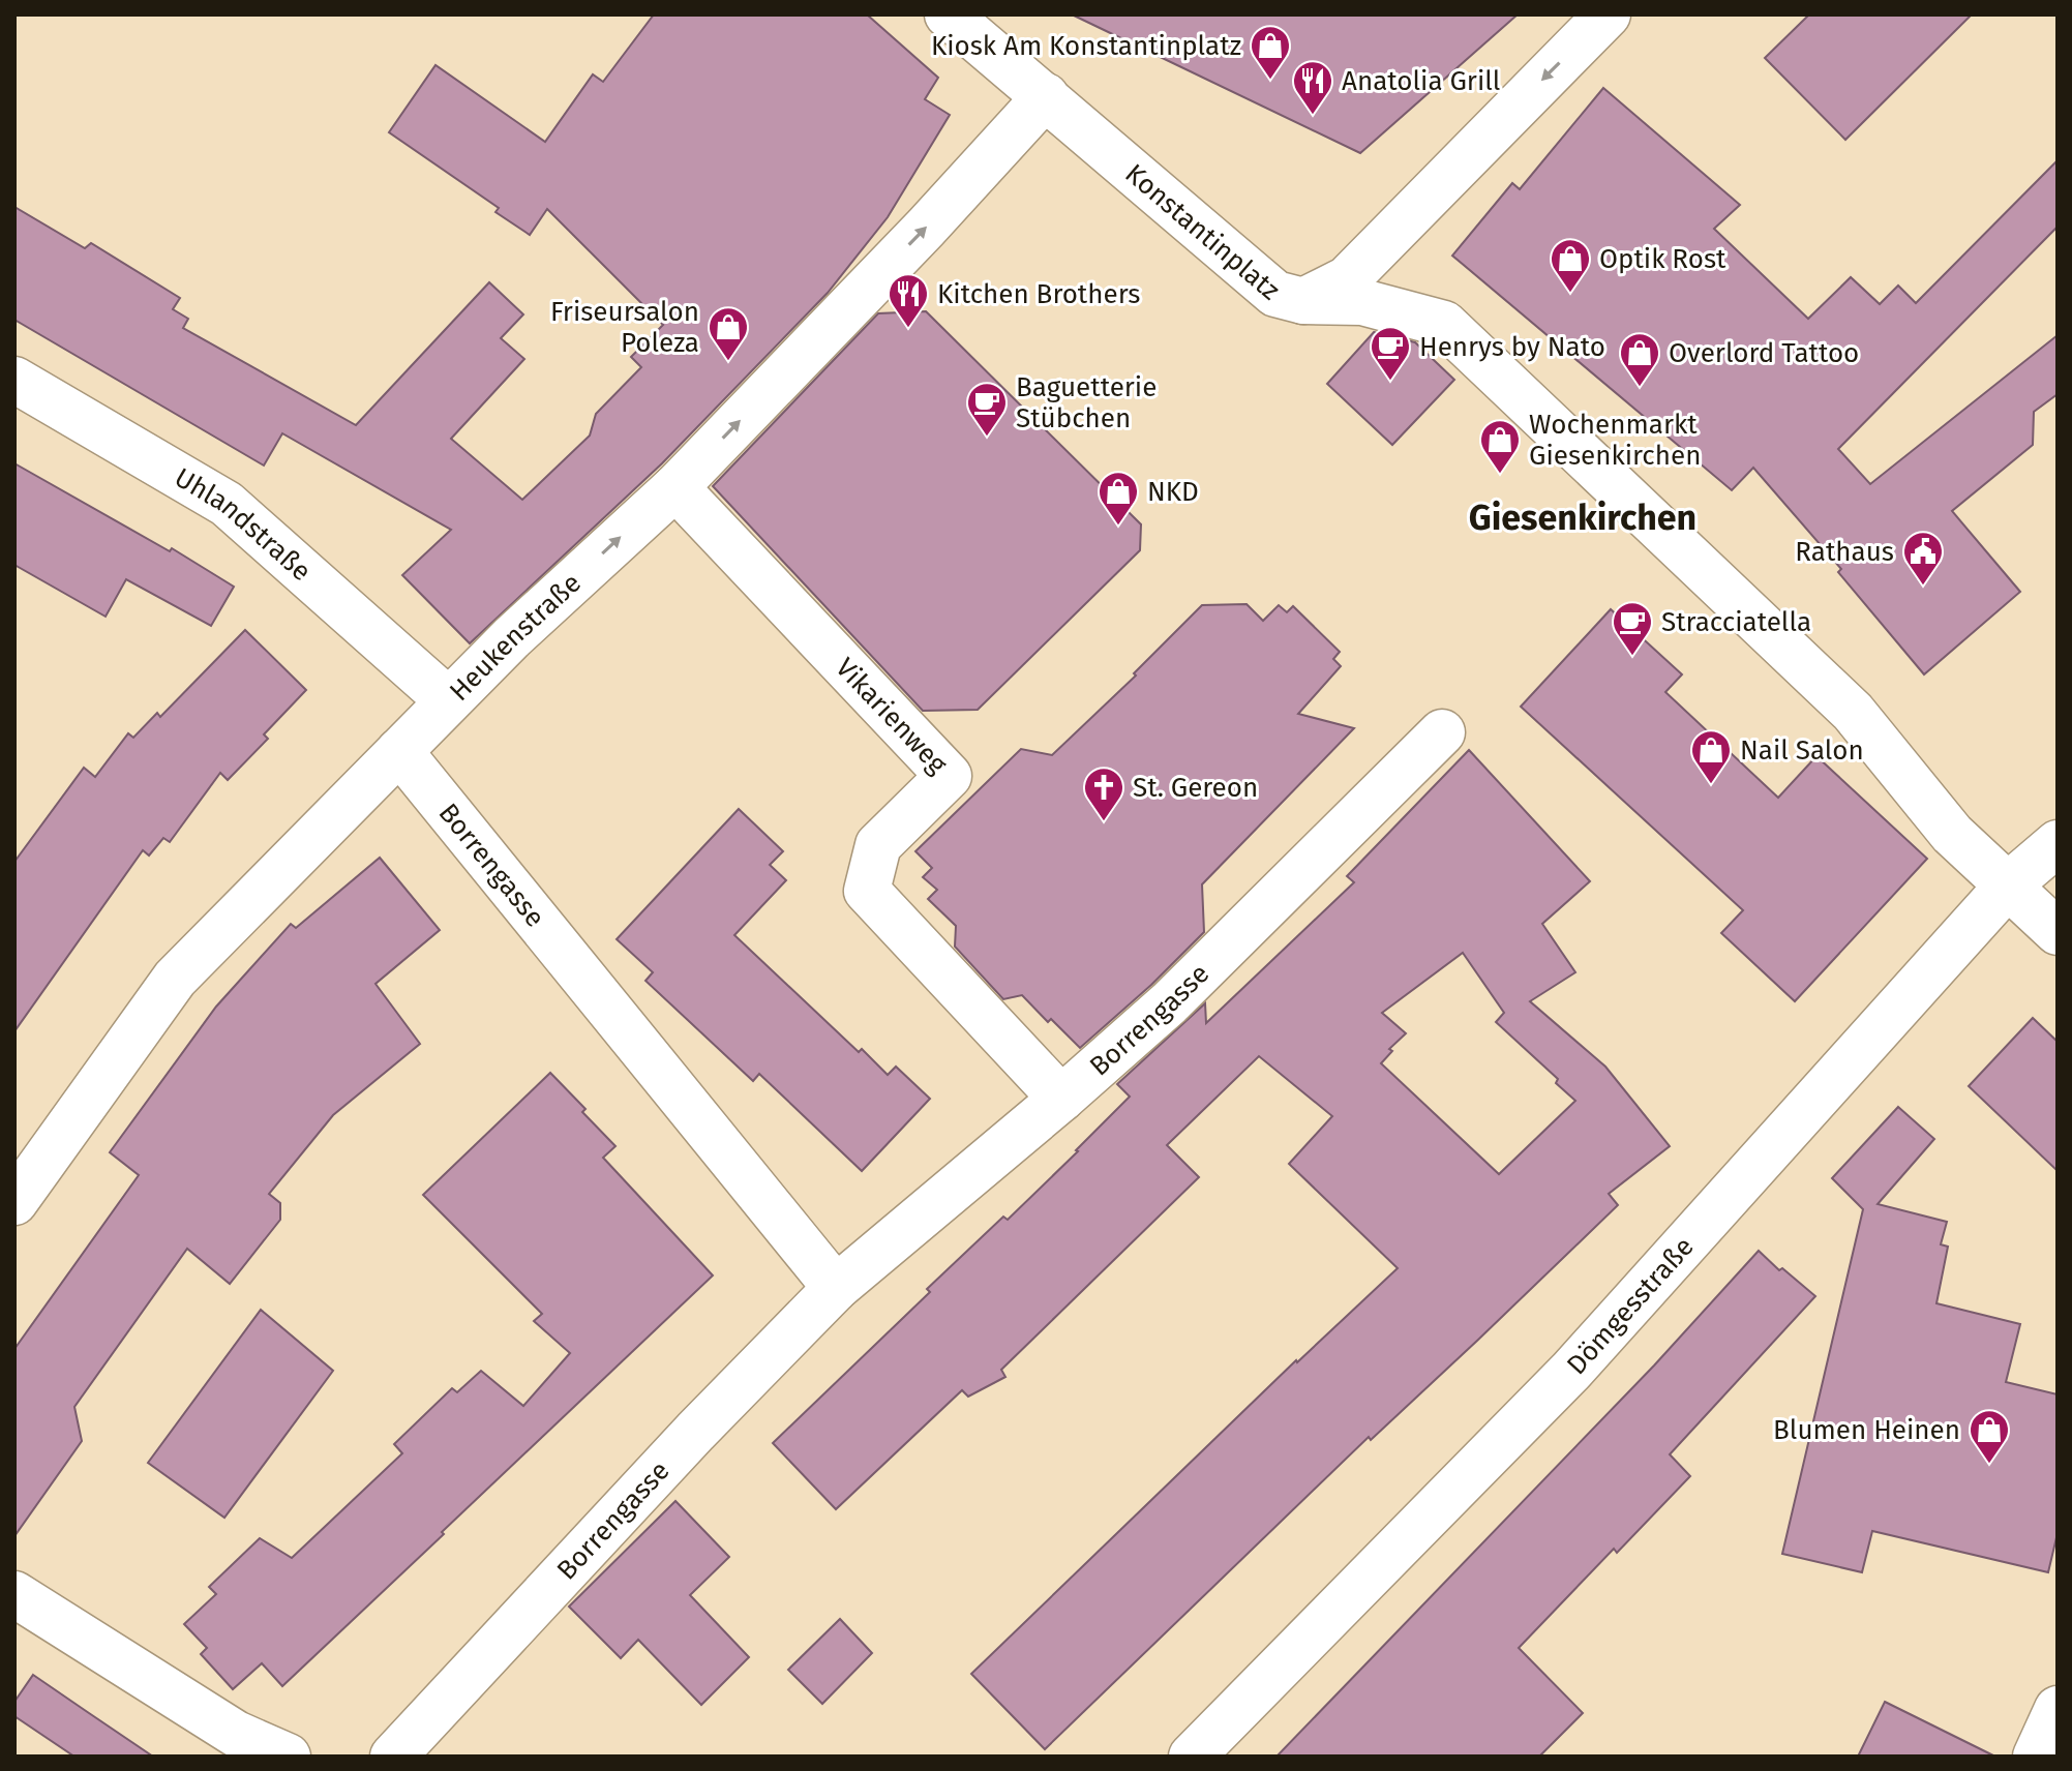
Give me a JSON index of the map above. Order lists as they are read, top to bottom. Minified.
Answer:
{"streets":{"street":["Konstantinplatz","Uhlandstraße","Heukenstraße","Vikarienweg","Borrengasse","Dömgesstraße"]},"crossings":[["Konstantinplatz","Heukenstraße"],["Uhlandstraße","Heukenstraße"],["Heukenstraße","Vikarienweg"],["Heukenstraße","Borrengasse"],["Vikarienweg","Borrengasse"]],"one_way":["Konstantinplatz","Heukenstraße"],"districts":["Giesenkirchen"],"places":{"shop":["Kiosk Am Konstantinplatz","Optik Rost","Friseursalon Poleza","Overlord Tattoo","Wochenmarkt Giesenkirchen","NKD","Nail Salon","Blumen Heinen"],"restaurant":["Anatolia Grill","Kitchen Brothers"],"cafe":["Henrys by Nato","Baguetterie Stübchen","Stracciatella"],"public building":["Rathaus"],"church":["St. Gereon"]}}
